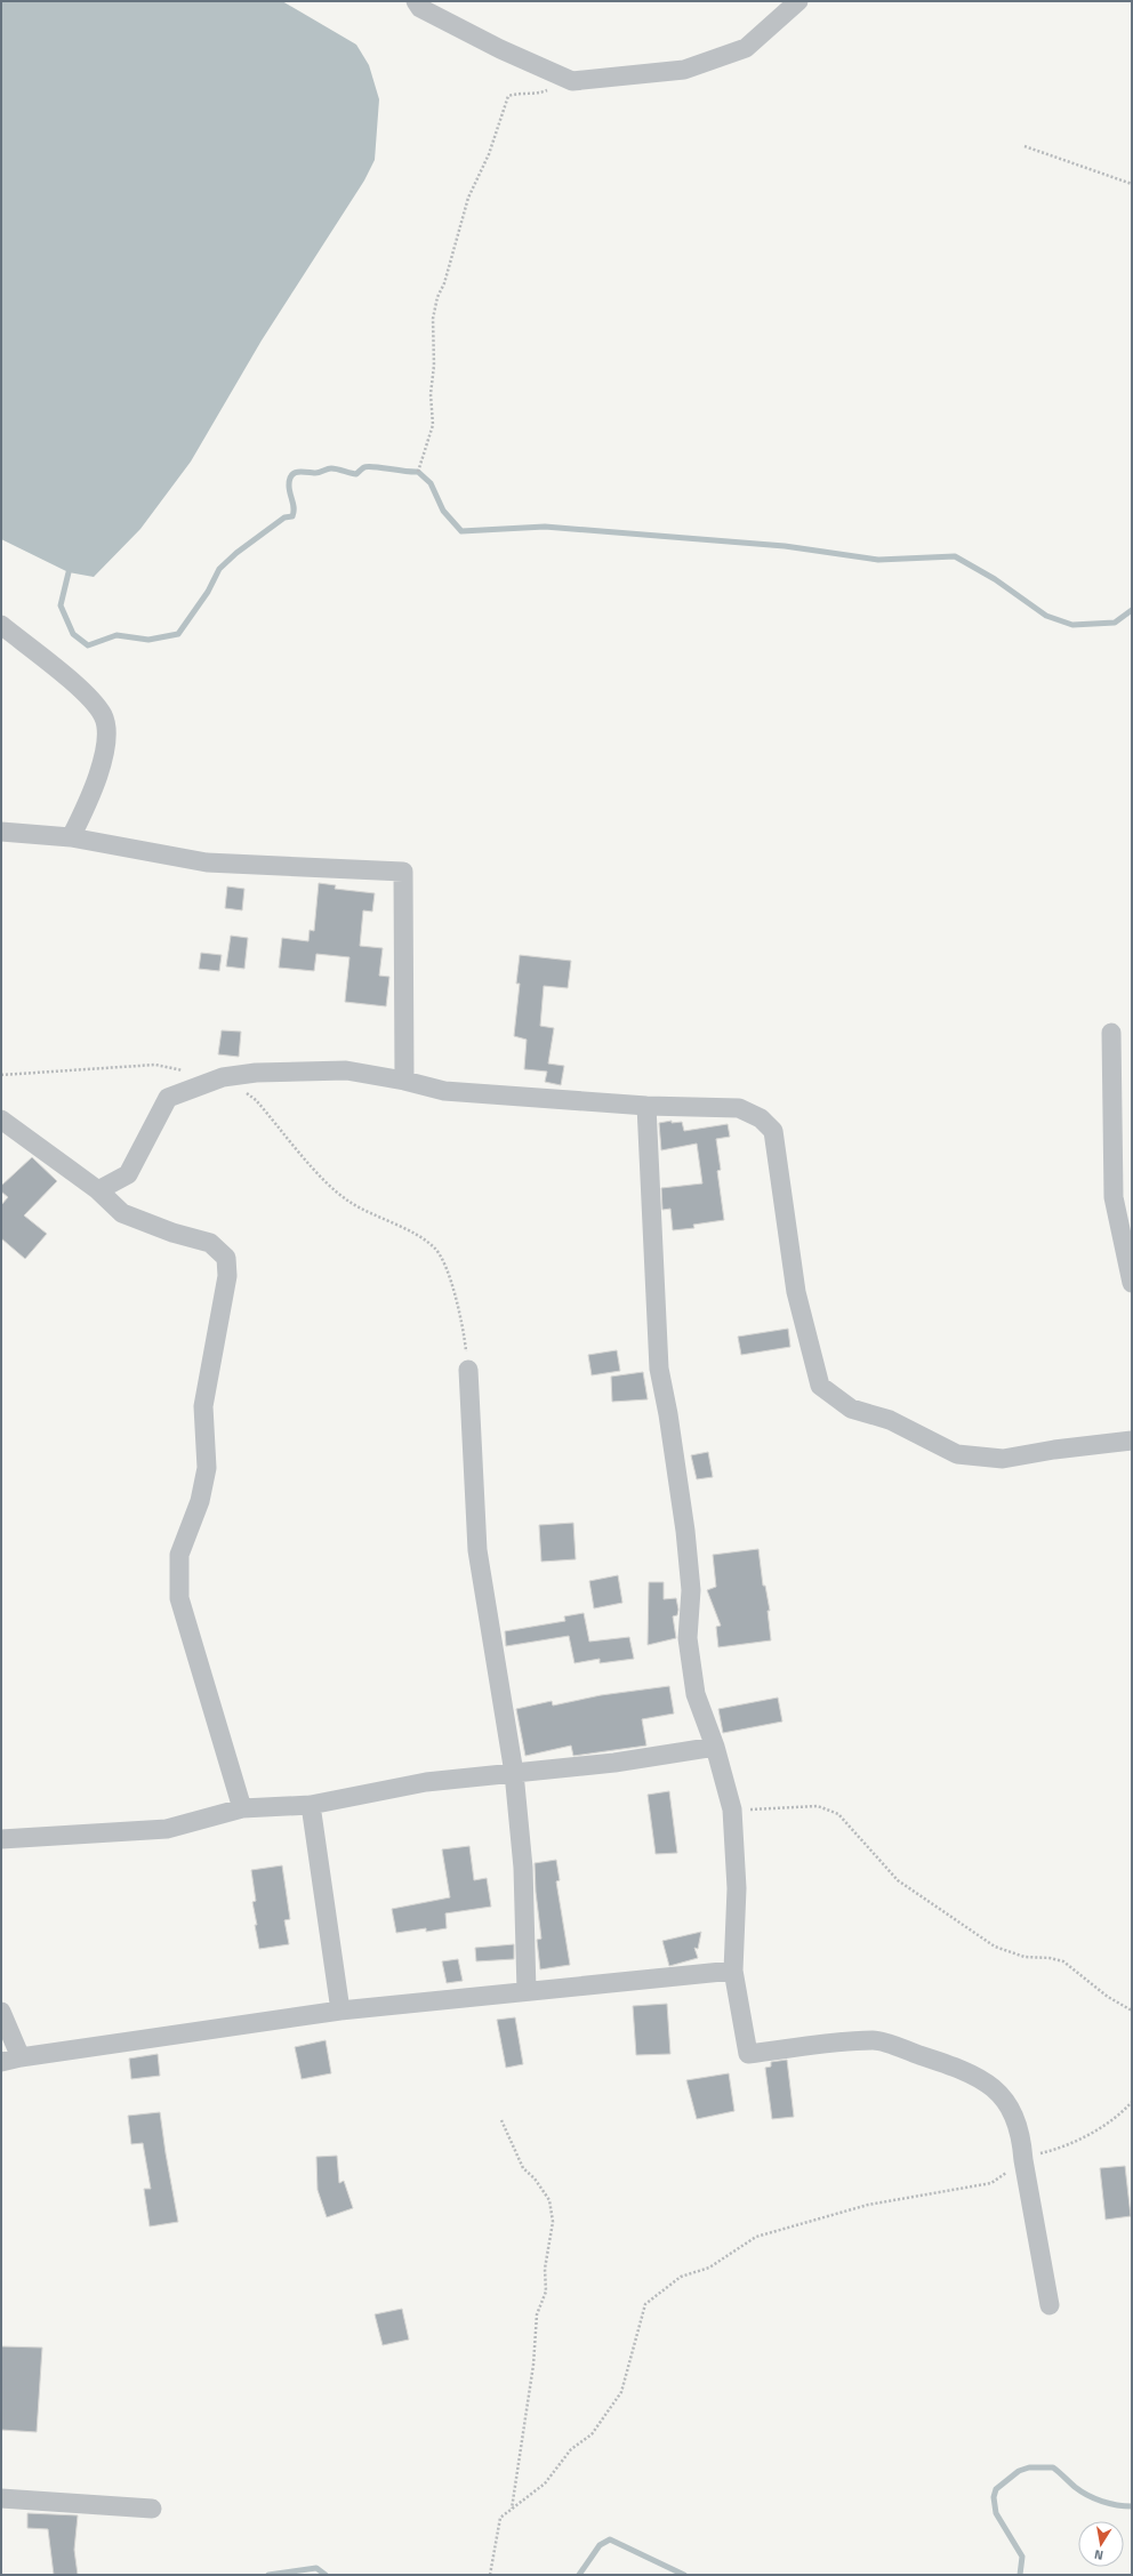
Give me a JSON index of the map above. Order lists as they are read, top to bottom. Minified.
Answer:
{"north":"bottom"}
